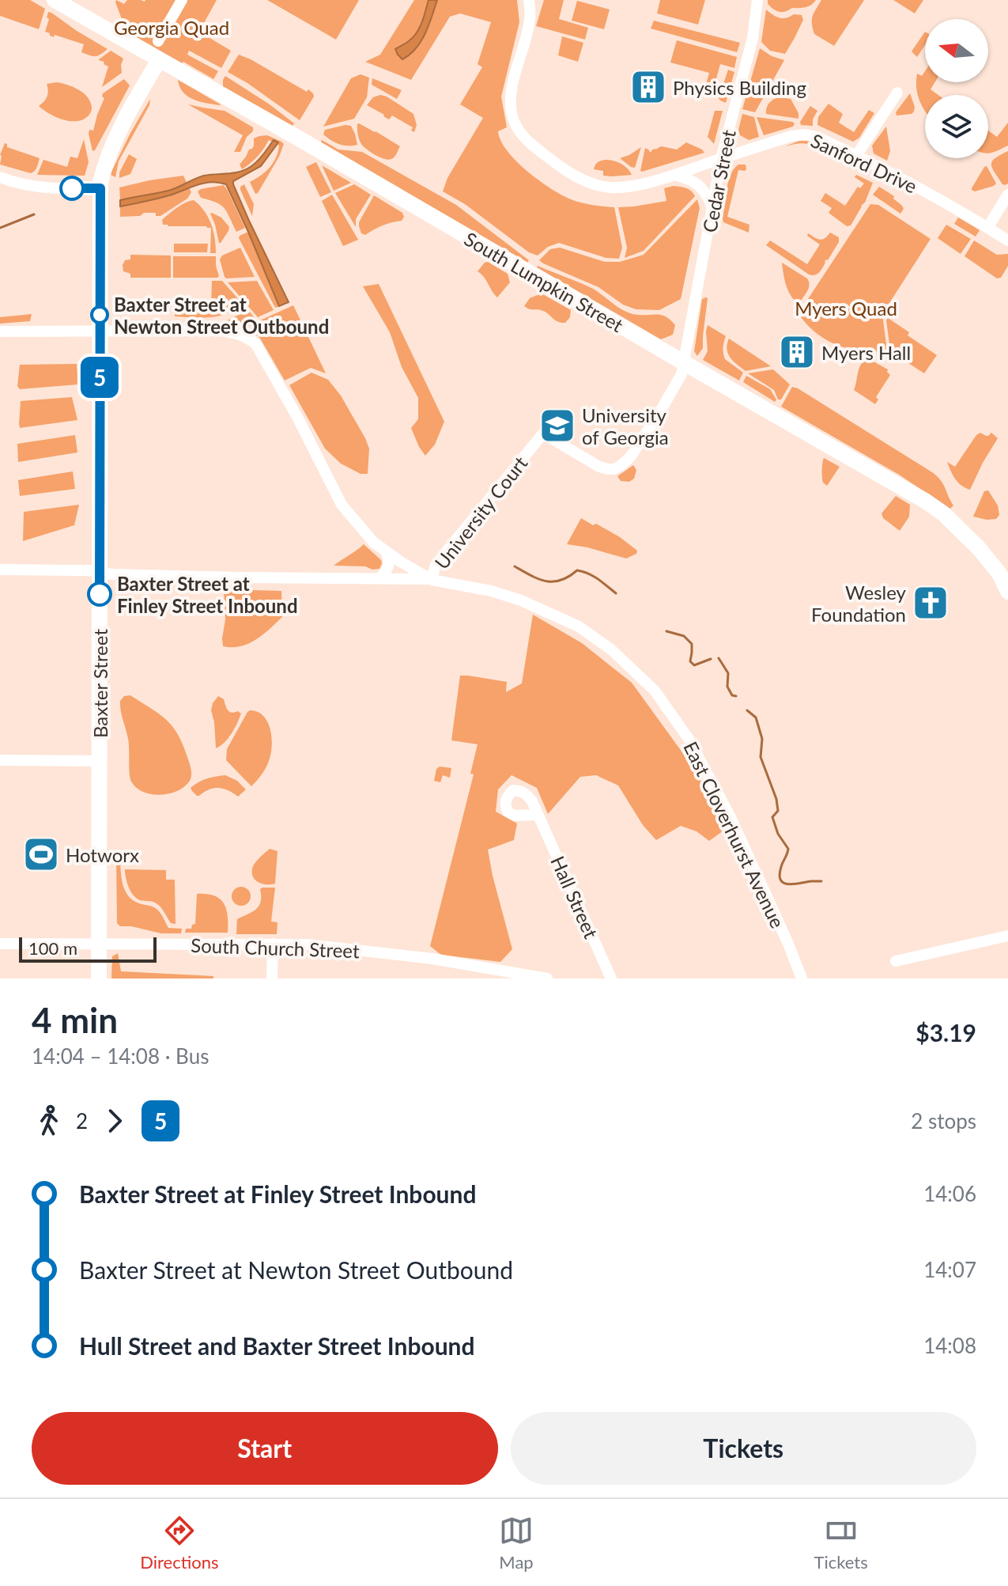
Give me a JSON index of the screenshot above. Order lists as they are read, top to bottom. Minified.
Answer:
{"streets":{"main road":["South Lumpkin Street","Baxter Street"],"street":["Sanford Drive","Cedar Street","University Court","East Cloverhurst Avenue","Hall Street","South Church Street"]},"crossings":[["Sanford Drive","Cedar Street"],["Cedar Street","South Lumpkin Street"],["Cedar Street","University Court"],["South Lumpkin Street","University Court"],["South Lumpkin Street","Baxter Street"],["University Court","East Cloverhurst Avenue"],["Baxter Street","East Cloverhurst Avenue"],["Baxter Street","South Church Street"]],"parks":["Georgia Quad","Myers Quad"],"places":{"building":["Physics Building","Myers Hall"],"other":["Baxter Street at Newton Street Outbound","Baxter Street at Finley Street Inbound"],"school or university":["University of Georgia"],"church":["Wesley Foundation"],"sports":["Hotworx"]},"lines":["bus line 5"],"scale_bar":"100 m","north":"left","page":{"on_map":"5","scale":"100 m","heading":["4 min","14:04 – 14:08 · Bus","$3.19"],"legs":["2","5","2 stops"],"list":[{"name":"Baxter Street at Finley Street Inbound","value":"14:06"},{"name":"Baxter Street at Newton Street Outbound","value":"14:07"},{"name":"Hull Street and Baxter Street Inbound","value":"14:08"}],"buttons":["Start","Tickets"],"tabs":["Directions","Map","Tickets"]}}
